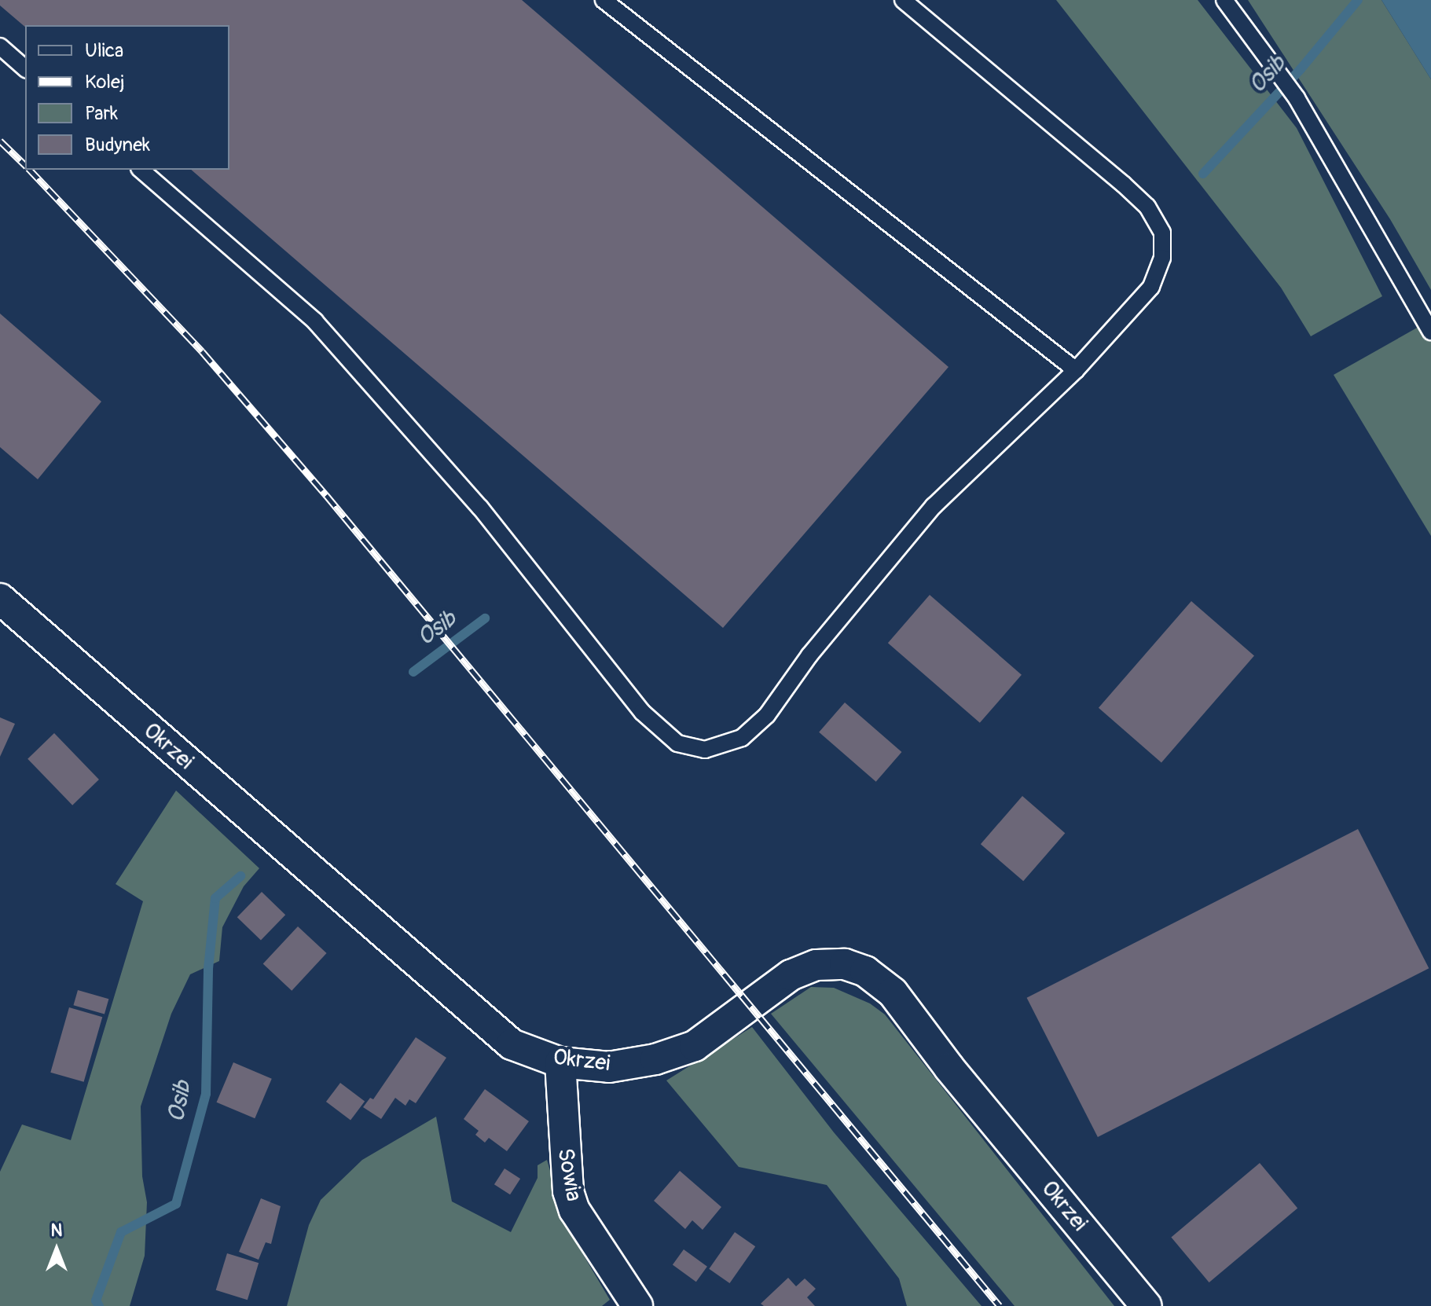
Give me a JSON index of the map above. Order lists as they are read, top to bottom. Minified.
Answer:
{"streets":{"street":["Okrzei","Sowia"]},"crossings":[["Okrzei","Sowia"]],"water":["Osib"],"legend":["Ulica","Kolej","Park","Budynek"],"north":"top"}
